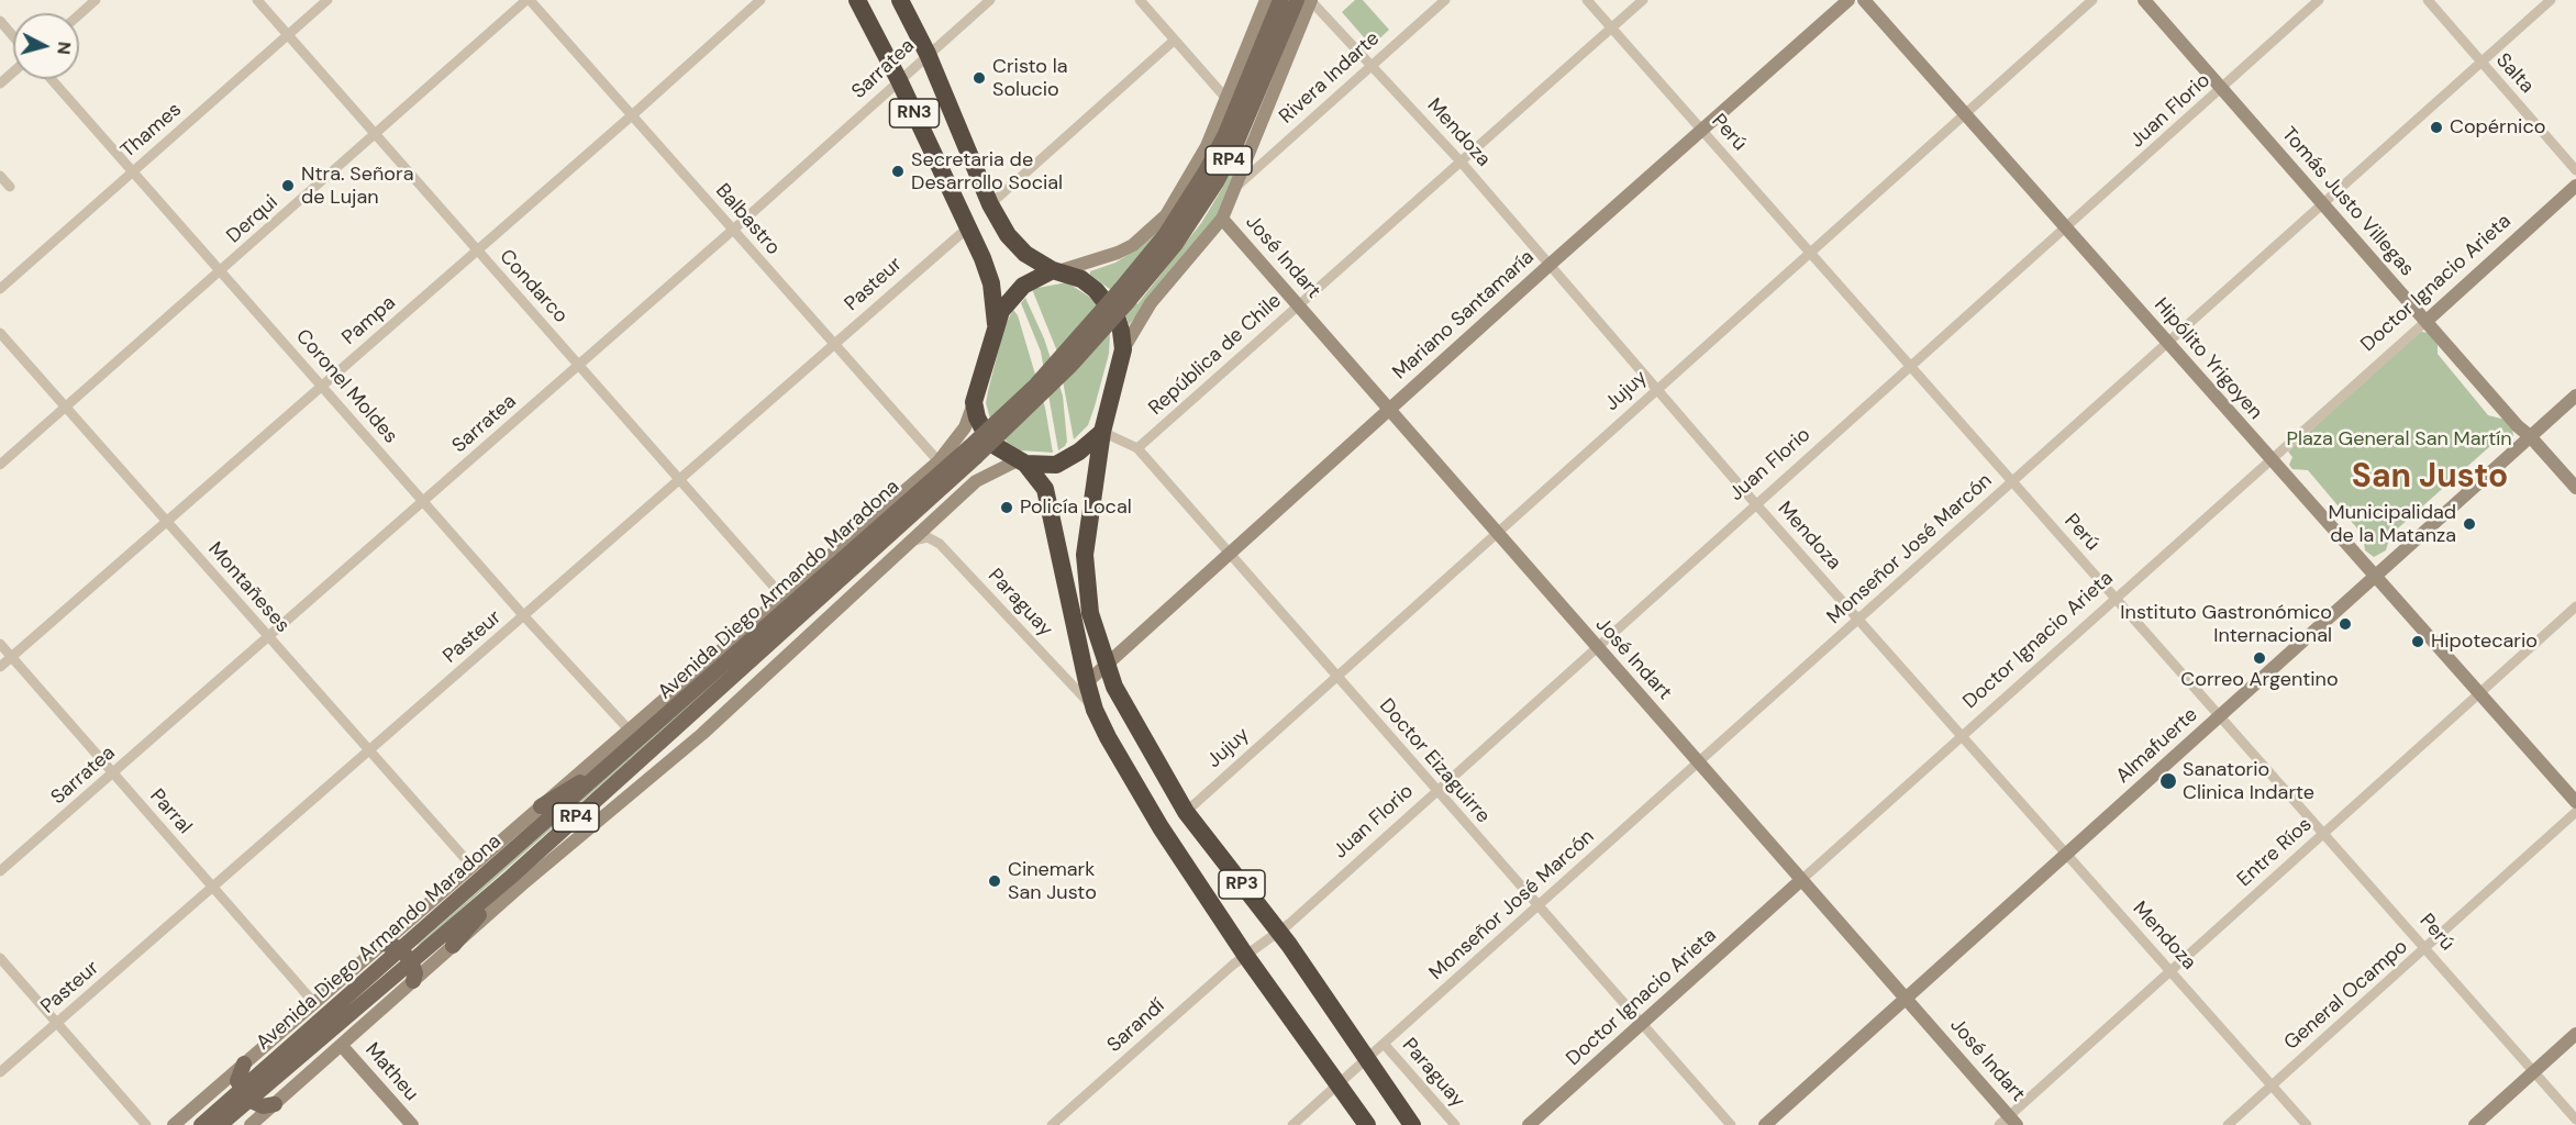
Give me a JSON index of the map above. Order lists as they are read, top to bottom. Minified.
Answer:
{"streets":{"highway":["RN3","RP3"],"main road":["RP4","Avenida Diego Armando Maradona"],"street":["Sarratea","Salta","Rivera Indarte","Juan Florio","Thames","Mendoza","Perú","Tomás Justo Villegas","Derqui","Balbastro","José Indart","Doctor Ignacio Arieta","Pasteur","Condarco","Mariano Santamaría","Pampa","República de Chile","Hipólito Yrigoyen","Coronel Moldes","Jujuy","Monseñor José Marcón","Montañeses","Paraguay","Almafuerte","Doctor Eizaguirre","Parral","Entre Ríos","General Ocampo","Sarandí","Matheu"]},"crossings":[["Sarratea","RN3"],["Sarratea","Balbastro"],["Sarratea","Condarco"],["Sarratea","Coronel Moldes"],["Sarratea","Montañeses"],["Sarratea","Parral"],["Salta","Monseñor José Marcón"],["Rivera Indarte","Mendoza"],["Juan Florio","Mendoza"],["Juan Florio","Perú"],["Juan Florio","Tomás Justo Villegas"],["Juan Florio","José Indart"],["Juan Florio","Hipólito Yrigoyen"],["Juan Florio","Doctor Eizaguirre"],["Juan Florio","RP3"],["Juan Florio","Sarandí"],["RN3","Pasteur"],["RN3","Avenida Diego Armando Maradona"],["RN3","Doctor Eizaguirre"],["RN3","RP3"],["Thames","Condarco"],["Thames","Coronel Moldes"],["Mendoza","Doctor Ignacio Arieta"],["Mendoza","Mariano Santamaría"],["Mendoza","República de Chile"],["Mendoza","Jujuy"],["Mendoza","Monseñor José Marcón"],["Mendoza","Almafuerte"],["Mendoza","Entre Ríos"],["Mendoza","General Ocampo"],["Perú","Doctor Ignacio Arieta"],["Perú","Mariano Santamaría"],["Perú","República de Chile"],["Perú","Jujuy"],["Perú","Monseñor José Marcón"],["Perú","Almafuerte"],["Perú","Entre Ríos"],["Perú","General Ocampo"],["Tomás Justo Villegas","Doctor Ignacio Arieta"],["Tomás Justo Villegas","Monseñor José Marcón"],["Tomás Justo Villegas","Almafuerte"],["Derqui","Balbastro"],["Derqui","Condarco"],["Derqui","Coronel Moldes"],["Derqui","Montañeses"],["Balbastro","Pasteur"],["Balbastro","Pampa"],["Balbastro","Avenida Diego Armando Maradona"],["José Indart","Doctor Ignacio Arieta"],["José Indart","Mariano Santamaría"],["José Indart","República de Chile"],["José Indart","Jujuy"],["José Indart","Monseñor José Marcón"],["José Indart","Almafuerte"],["José Indart","Entre Ríos"],["Doctor Ignacio Arieta","Hipólito Yrigoyen"],["Doctor Ignacio Arieta","Doctor Eizaguirre"],["Pasteur","Condarco"],["Pasteur","Coronel Moldes"],["Pasteur","Montañeses"],["Pasteur","Parral"],["Condarco","Pampa"],["Condarco","Avenida Diego Armando Maradona"],["Mariano Santamaría","Doctor Eizaguirre"],["Mariano Santamaría","RP3"],["Pampa","Coronel Moldes"],["Pampa","Montañeses"],["Pampa","Parral"],["República de Chile","Doctor Eizaguirre"],["Hipólito Yrigoyen","Jujuy"],["Hipólito Yrigoyen","Monseñor José Marcón"],["Hipólito Yrigoyen","Almafuerte"],["Hipólito Yrigoyen","Entre Ríos"],["Coronel Moldes","Avenida Diego Armando Maradona"],["Jujuy","Doctor Eizaguirre"],["Jujuy","RP3"],["Monseñor José Marcón","Paraguay"],["Monseñor José Marcón","Doctor Eizaguirre"],["Monseñor José Marcón","RP3"],["Montañeses","Avenida Diego Armando Maradona"],["Avenida Diego Armando Maradona","Doctor Eizaguirre"],["Avenida Diego Armando Maradona","Parral"],["Avenida Diego Armando Maradona","RP3"],["Paraguay","RP3"],["Doctor Eizaguirre","RP3"],["RP3","Sarandí"]],"districts":["San Justo"],"parks":["Plaza General San Martín"],"places":["Cristo la Solucio","Copérnico","Secretaria de Desarrollo Social","Ntra. Señora de Lujan","Policía Local","Municipalidad de la Matanza","Instituto Gastronómico Internacional","Hipotecario","Correo Argentino","Sanatorio Clinica Indarte","Cinemark San Justo"],"north":"right"}
